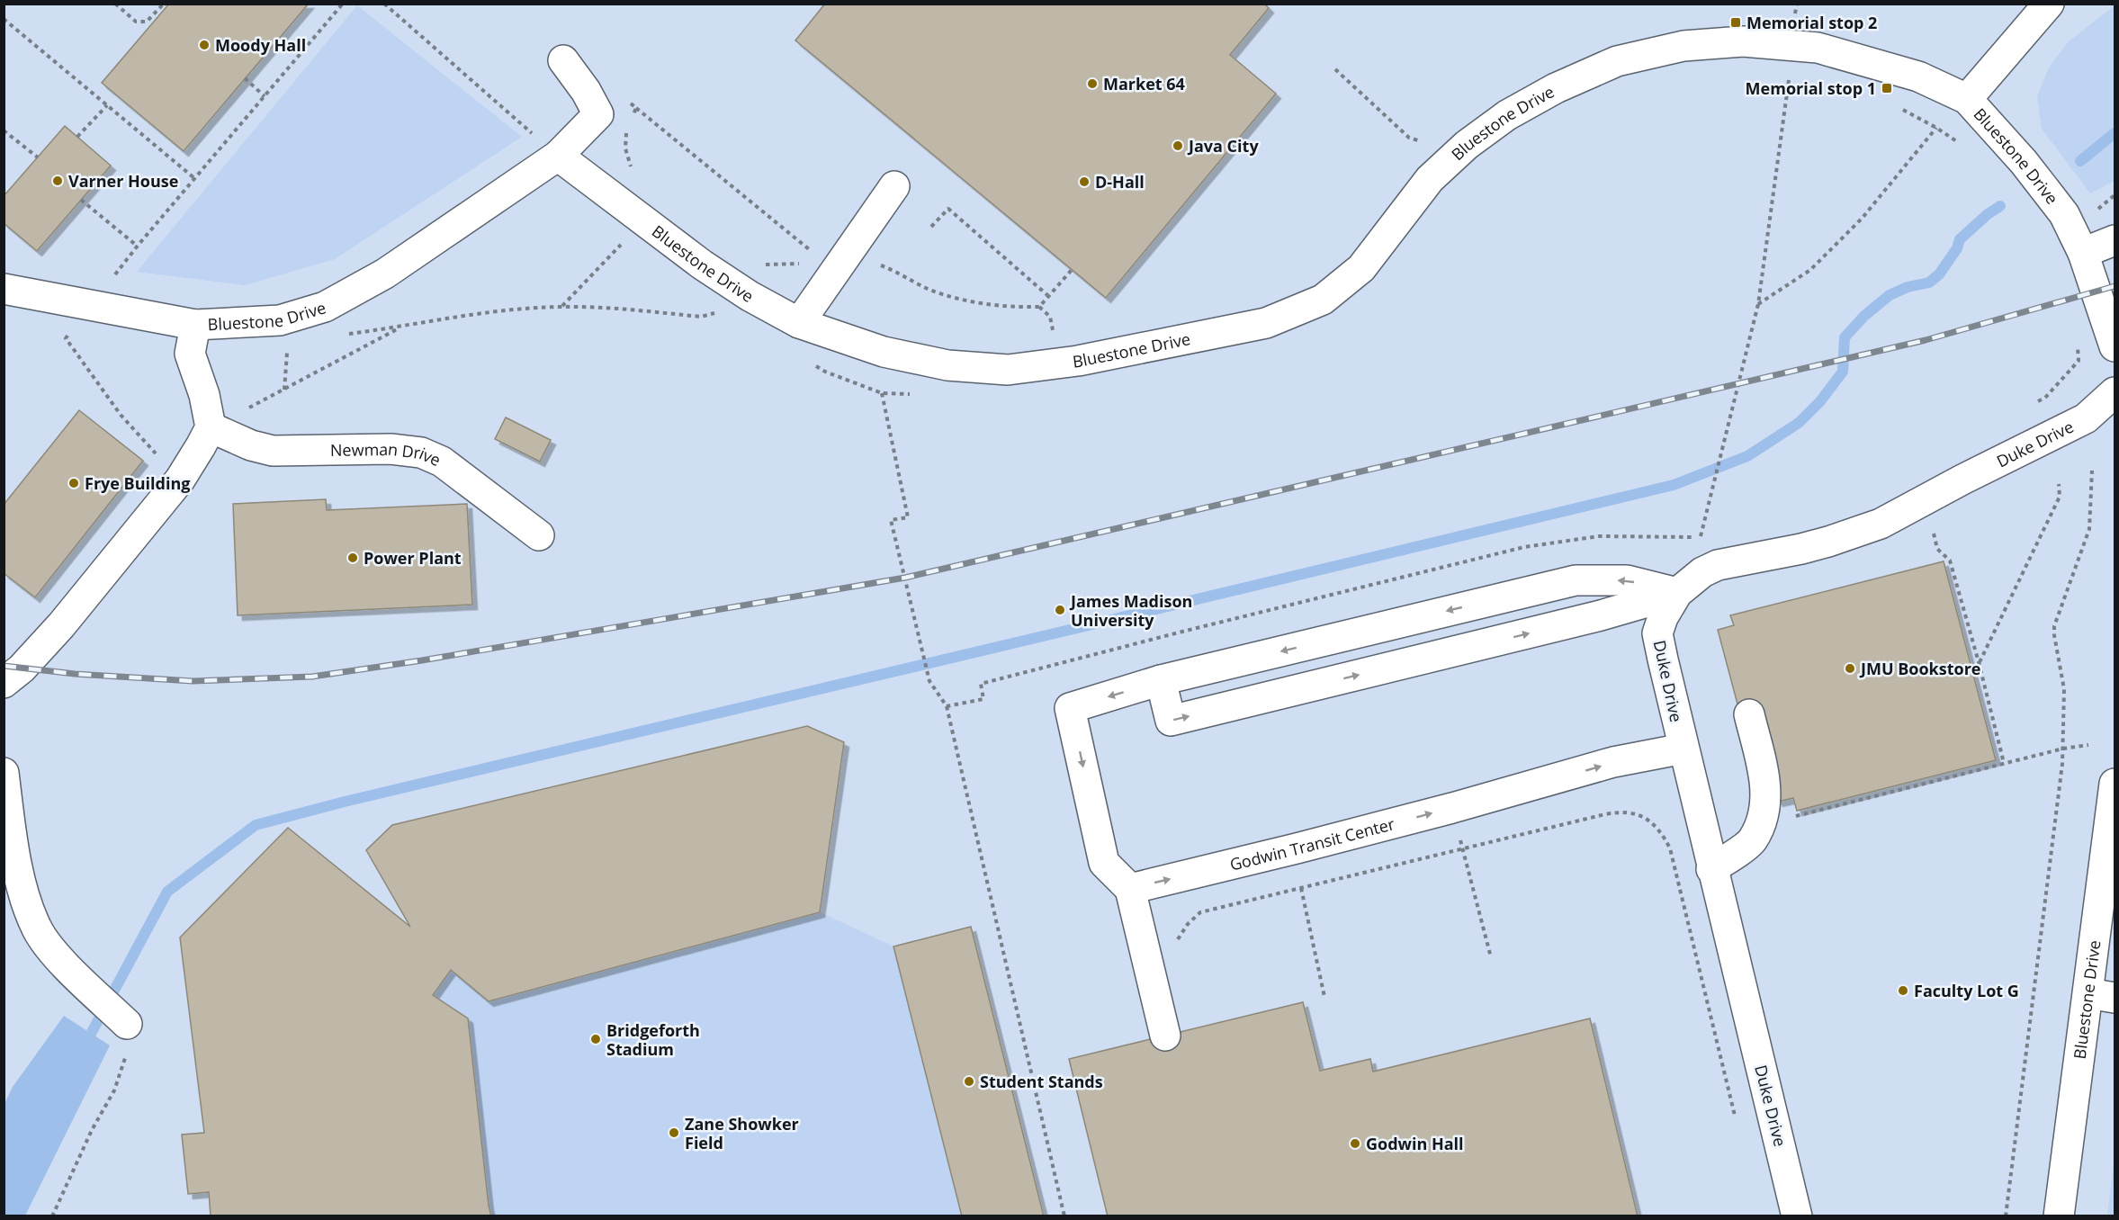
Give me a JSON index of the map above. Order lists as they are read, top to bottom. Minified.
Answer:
{"streets":{"street":["Bluestone Drive","Duke Drive","Newman Drive","Godwin Transit Center"]},"crossings":[["Duke Drive","Godwin Transit Center"]],"places":{"transit":["Memorial stop 2","Memorial stop 1"],"other":["Moody Hall","Market 64","Java City","Varner House","D-Hall","Frye Building","Power Plant","James Madison University","JMU Bookstore","Faculty Lot G","Bridgeforth Stadium","Student Stands","Zane Showker Field","Godwin Hall"]}}
